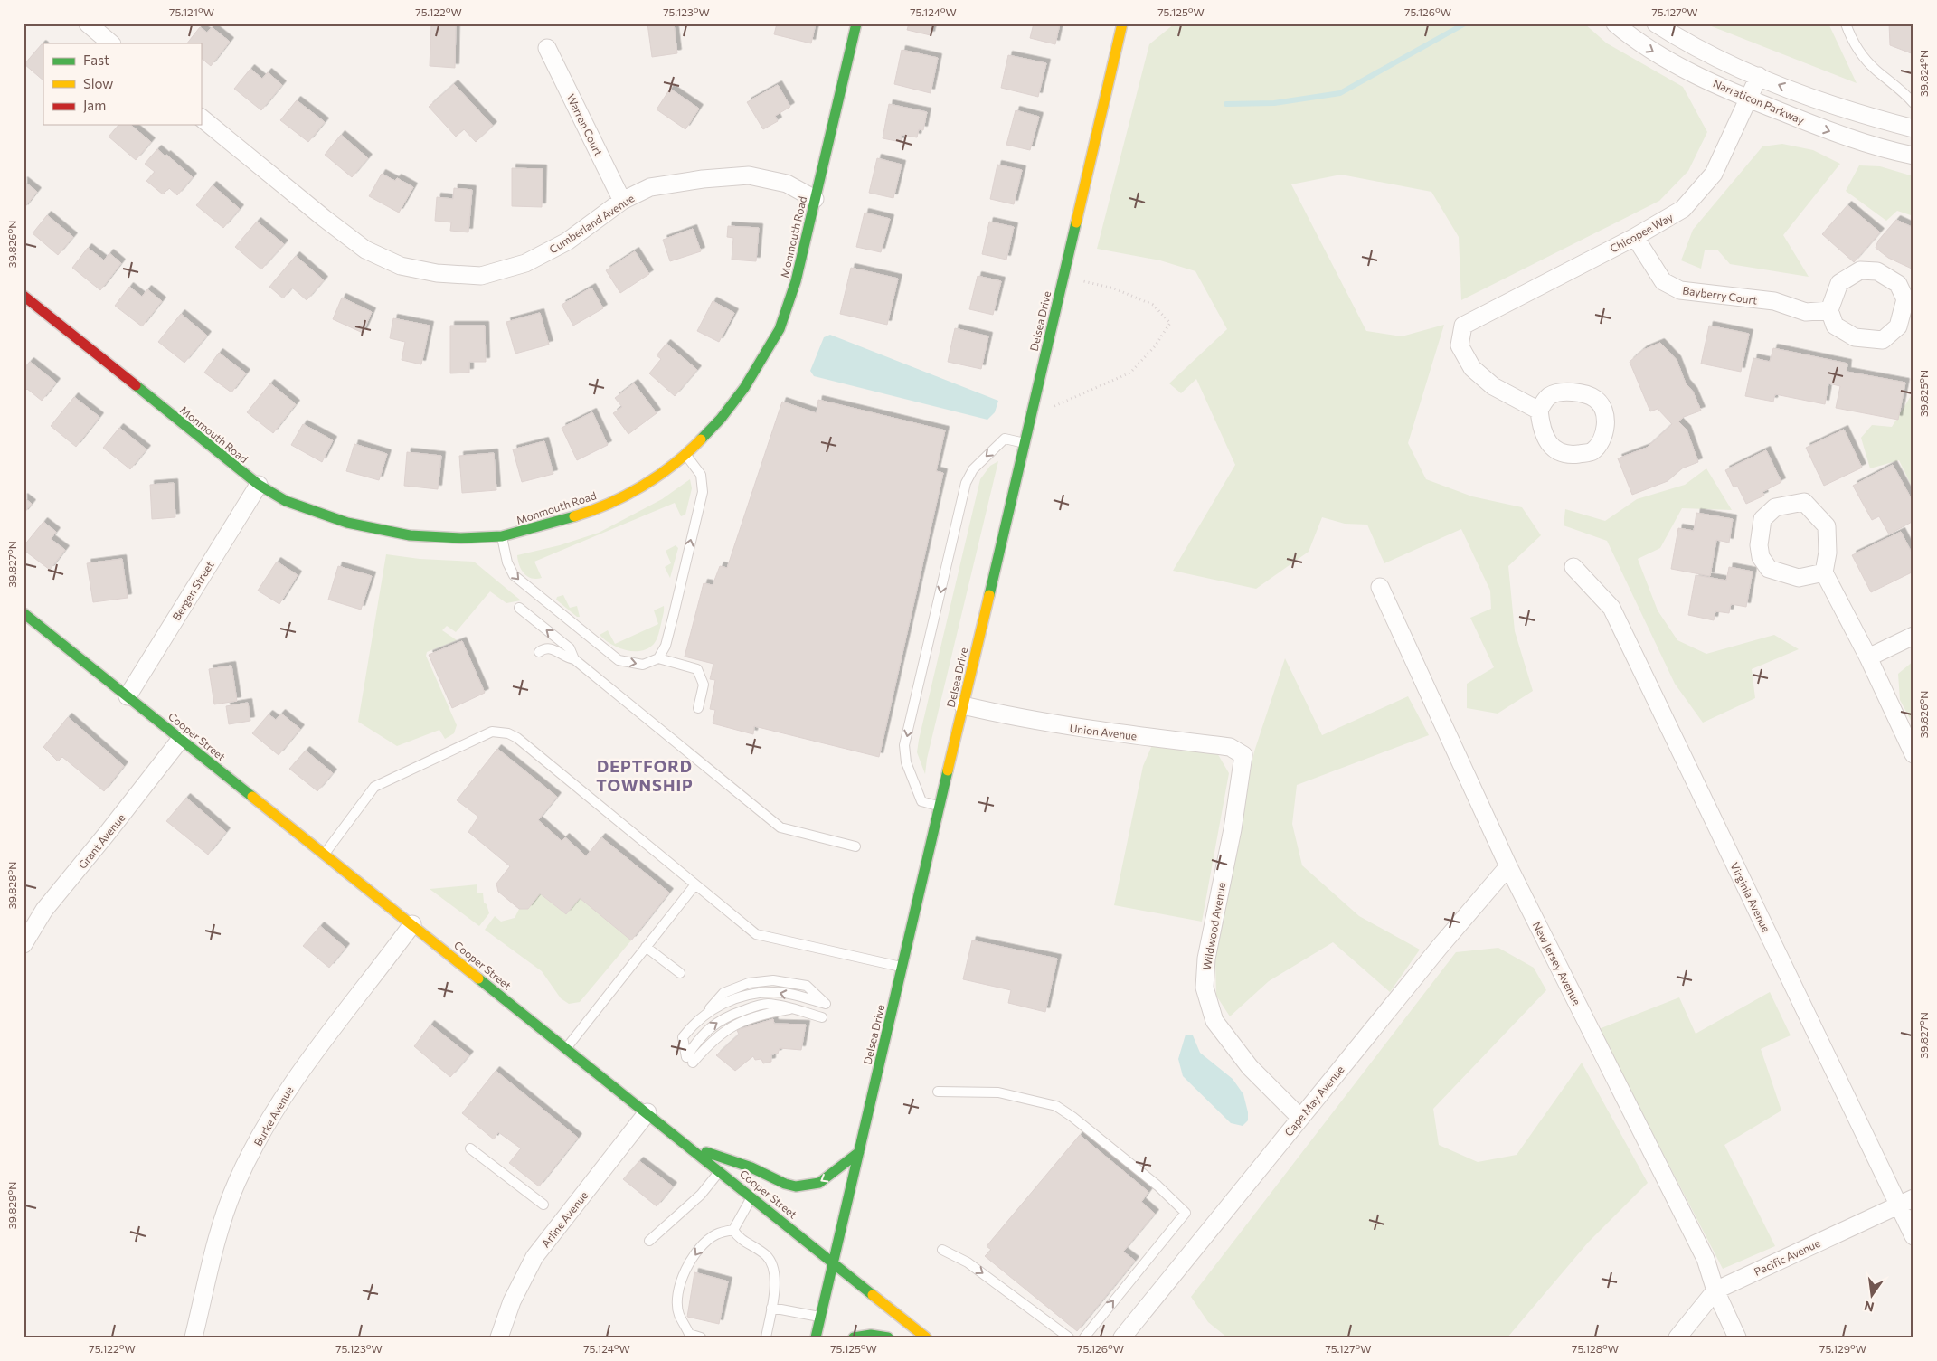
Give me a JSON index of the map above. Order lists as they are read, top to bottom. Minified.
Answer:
{"streets":{"main road":["Monmouth Road","Delsea Drive","Cooper Street"],"street":["Narraticon Parkway","Warren Court","Cumberland Avenue","Chicopee Way","Bayberry Court","Bergen Street","Union Avenue","Grant Avenue","Virginia Avenue","Wildwood Avenue","New Jersey Avenue","Cape May Avenue","Burke Avenue","Arline Avenue","Pacific Avenue"]},"crossings":[["Narraticon Parkway","Chicopee Way"],["Warren Court","Cumberland Avenue"],["Cumberland Avenue","Monmouth Road"],["Chicopee Way","Bayberry Court"],["Monmouth Road","Bergen Street"],["Delsea Drive","Union Avenue"],["Delsea Drive","Cooper Street"],["Bergen Street","Cooper Street"],["Union Avenue","Wildwood Avenue"],["Cooper Street","Grant Avenue"],["Cooper Street","Burke Avenue"],["Cooper Street","Arline Avenue"],["Virginia Avenue","Pacific Avenue"],["Wildwood Avenue","Cape May Avenue"],["New Jersey Avenue","Cape May Avenue"],["New Jersey Avenue","Pacific Avenue"]],"districts":["DEPTFORD TOWNSHIP"],"legend":["Fast","Slow","Jam"],"north":"bottom","coordinates":["75.121°W","75.122°W","75.123°W","75.124°W","75.125°W","75.126°W","75.127°W","39.824°N","39.826°N","39.825°N","39.827°N","39.828°N","39.829°N","75.128°W","75.129°W"]}
